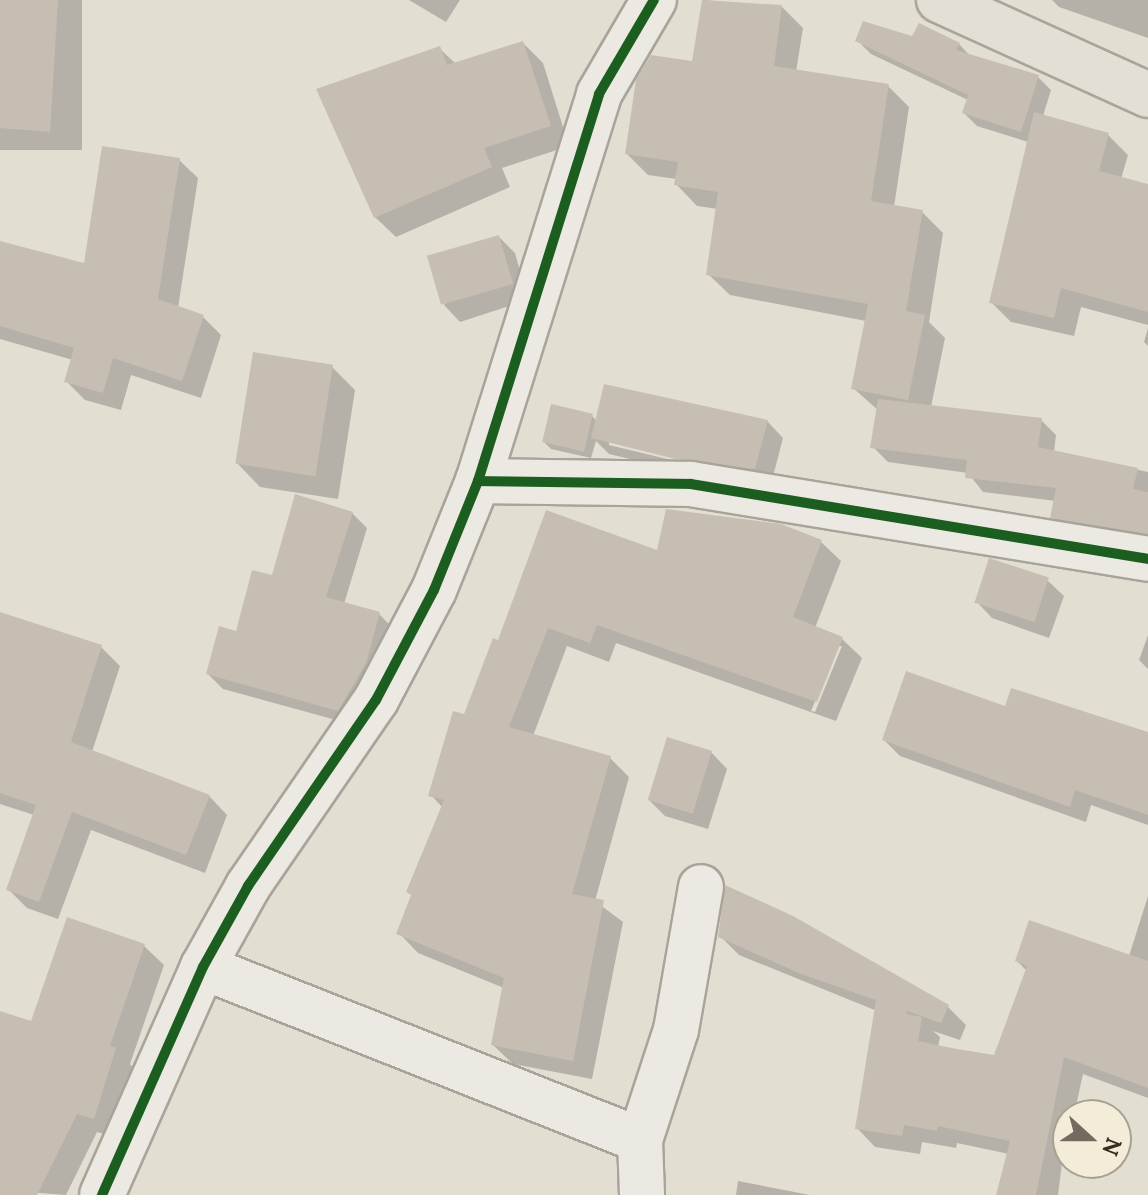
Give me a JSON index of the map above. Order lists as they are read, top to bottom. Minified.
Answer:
{"north":"right"}
